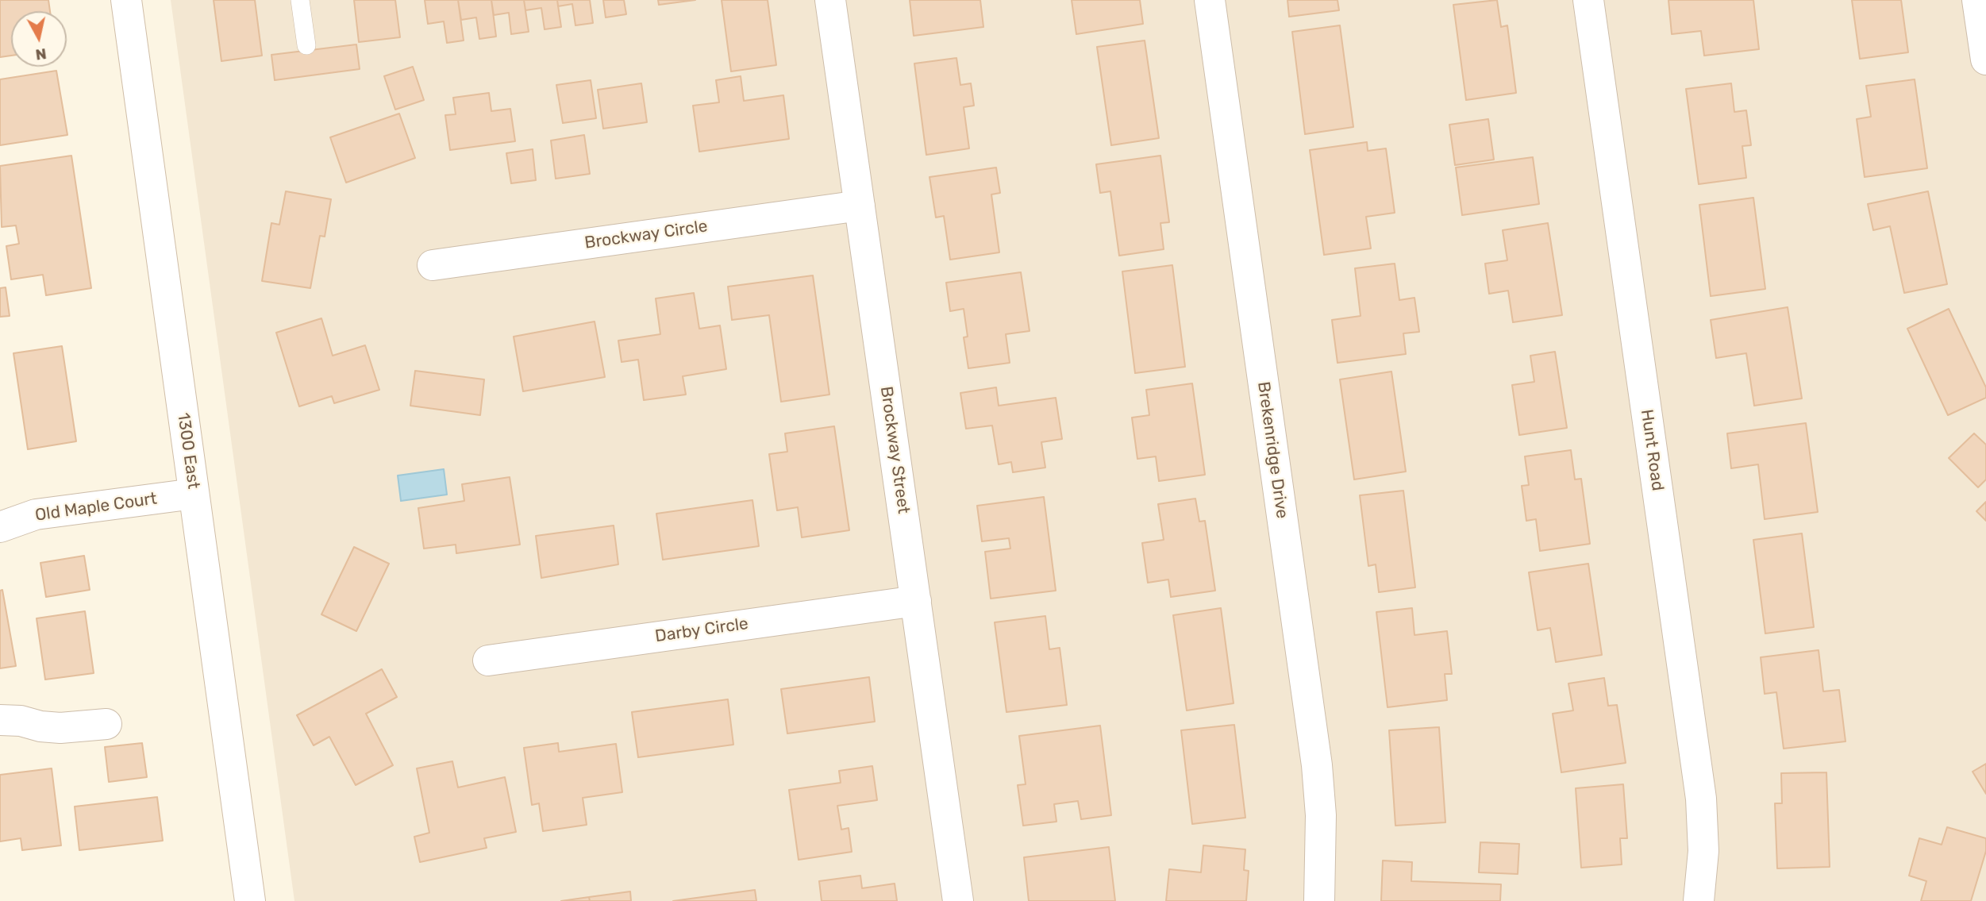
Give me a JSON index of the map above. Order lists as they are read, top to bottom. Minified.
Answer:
{"streets":{"street":["Brockway Circle","Brockway Street","Brekenridge Drive","Hunt Road","1300 East","Old Maple Court","Darby Circle"]},"crossings":[["Brockway Circle","Brockway Street"],["Brockway Street","Darby Circle"],["1300 East","Old Maple Court"]],"north":"bottom"}
